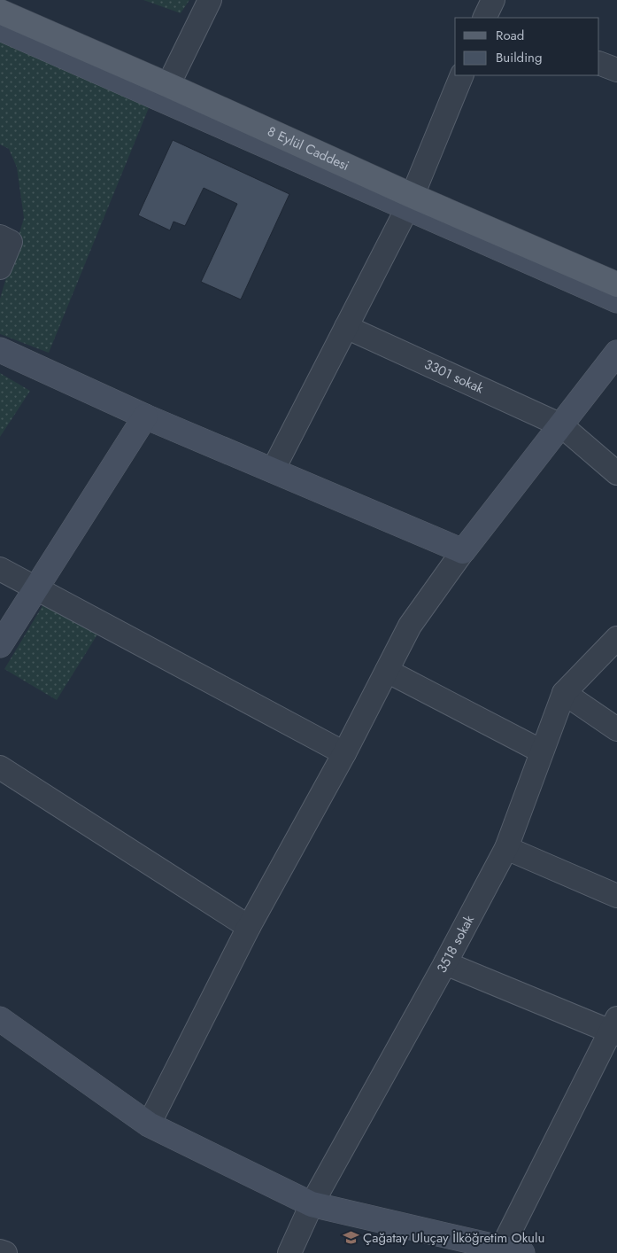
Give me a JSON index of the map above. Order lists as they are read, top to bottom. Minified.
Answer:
{"streets":{"main road":["8 Eylül Caddesi"],"street":["3301 sokak","3518 sokak"]},"places":{"school or university":["Çağatay Uluçay İlköğretim Okulu"]},"legend":["Road","Building"]}
